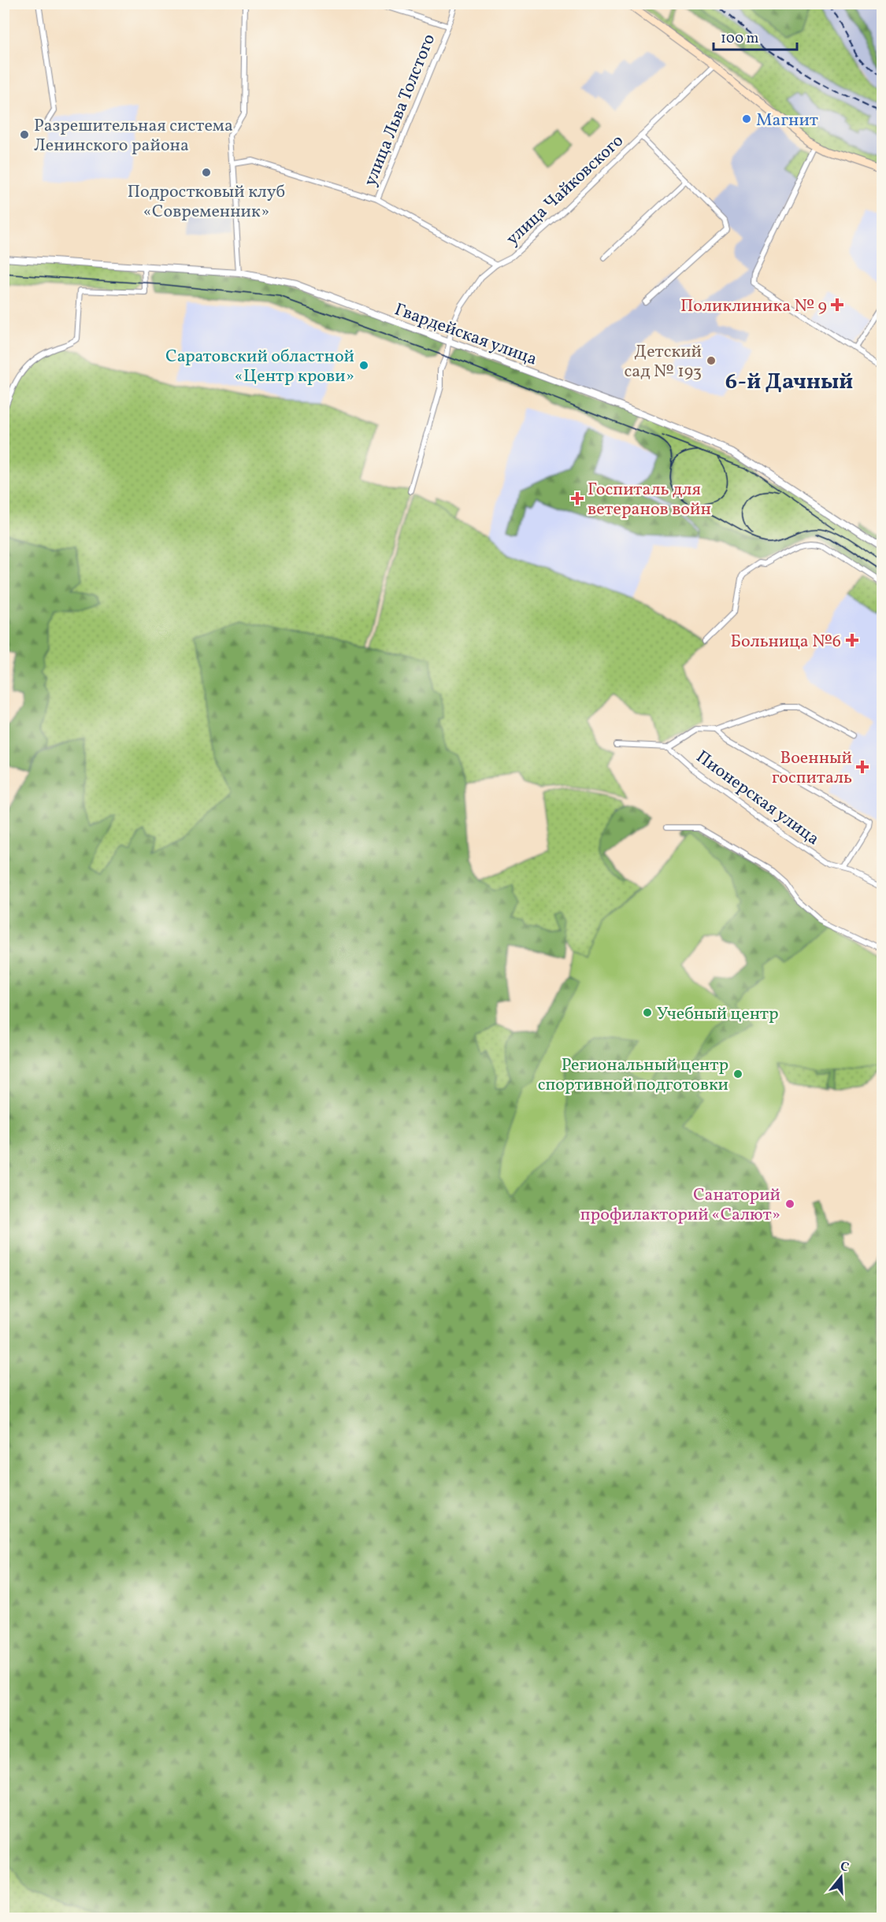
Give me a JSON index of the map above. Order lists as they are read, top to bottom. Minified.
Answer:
{"streets":{"street":["улица Льва Толстого","улица Чайковского","Гвардейская улица","Пионерская улица"]},"crossings":[["улица Чайковского","Гвардейская улица"]],"districts":["6-й Дачный"],"places":{"other":["Магнит","Разрешительная система Ленинского района","Подростковый клуб «Современник»","Детский сад № 193","Саратовский областной «Центр крови»","Учебный центр","Региональный центр спортивной подготовки","Санаторий профилакторий «Салют»"],"health":["Поликлиника № 9","Госпиталь для ветеранов войн","Больница №6","Военный госпиталь"]},"scale_bar":"100 m","north":"top"}
